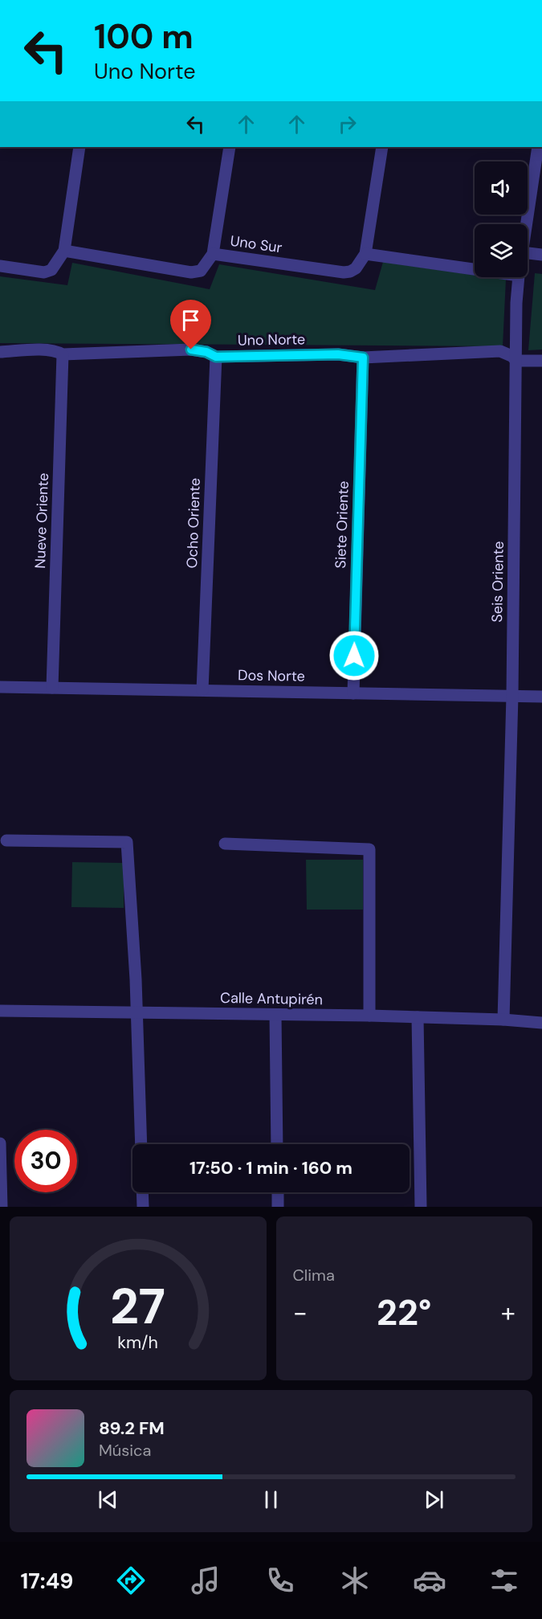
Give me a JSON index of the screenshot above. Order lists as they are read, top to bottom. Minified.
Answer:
{"streets":{"street":["Uno Sur","Uno Norte","Nueve Oriente","Ocho Oriente","Siete Oriente","Seis Oriente","Dos Norte","Calle Antupirén"]},"crossings":[["Uno Norte","Nueve Oriente"],["Uno Norte","Ocho Oriente"],["Uno Norte","Siete Oriente"],["Uno Norte","Seis Oriente"],["Nueve Oriente","Dos Norte"],["Ocho Oriente","Dos Norte"],["Siete Oriente","Dos Norte"],["Seis Oriente","Dos Norte"],["Seis Oriente","Calle Antupirén"]],"page":{"turn":["100 m","Uno Norte"],"limit":"30","trip":"17:50 · 1 min · 160 m","tile":"Clima","heat":["−","22°","+"],"song":["89.2 FM","Música"],"tabs":"17:49","gauge":["27","km/h"]}}
